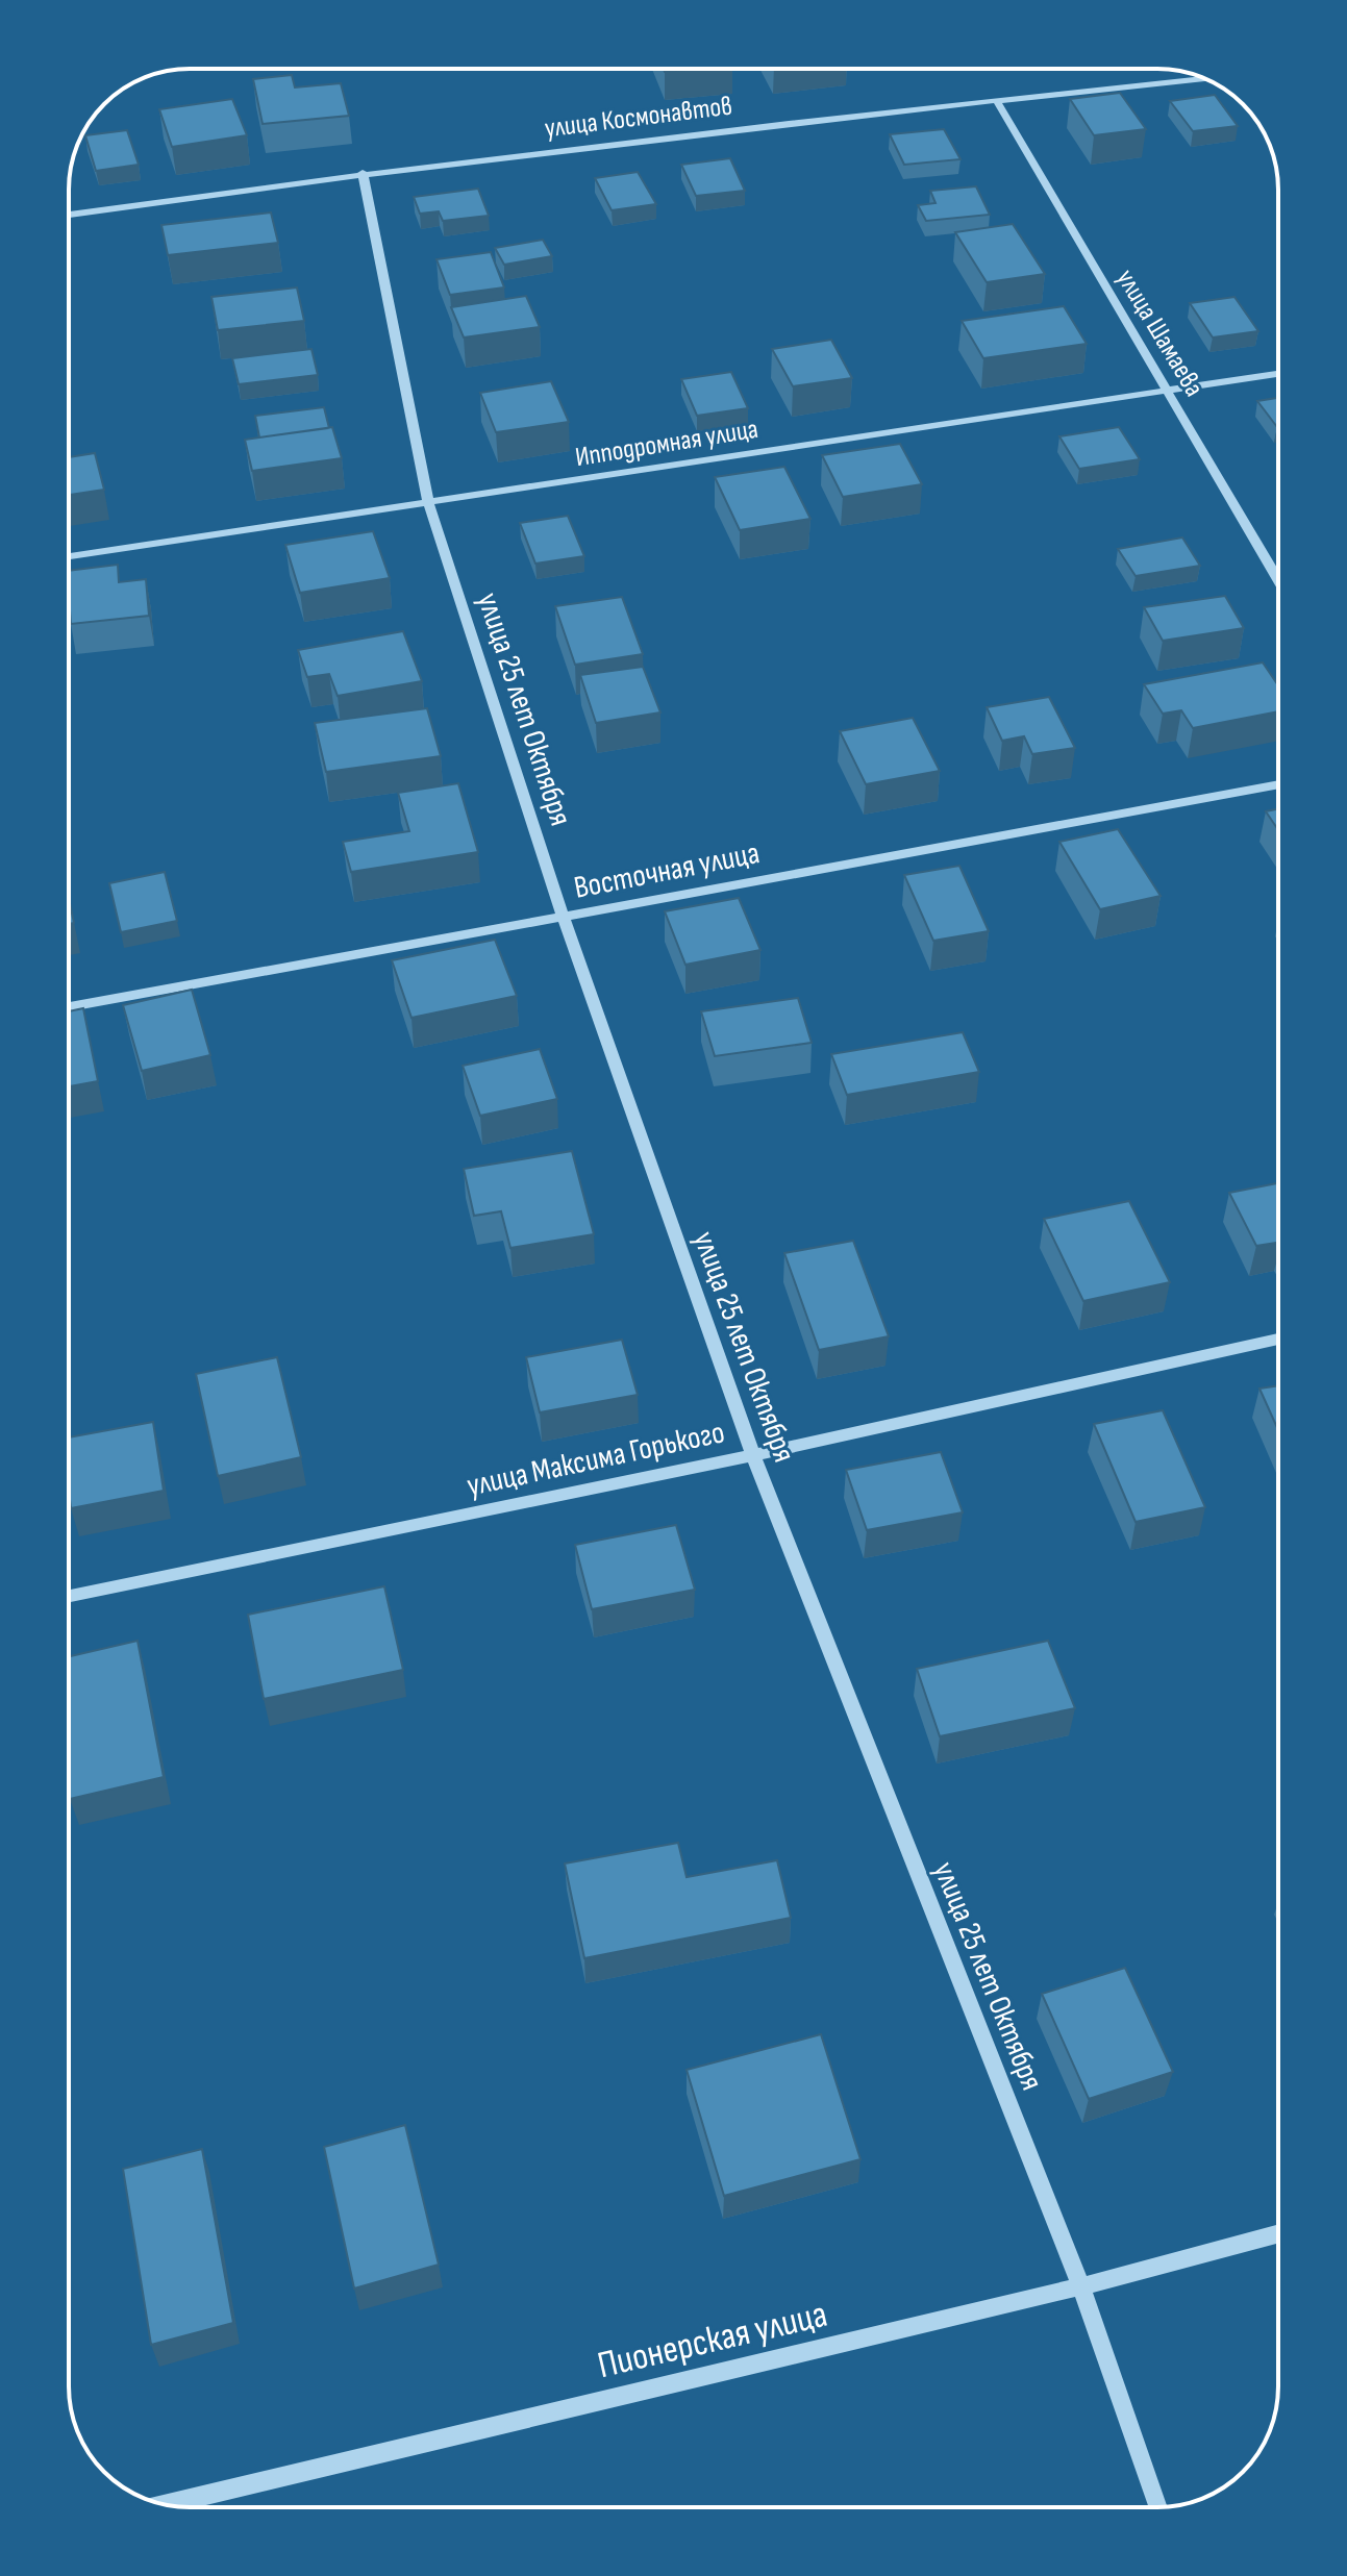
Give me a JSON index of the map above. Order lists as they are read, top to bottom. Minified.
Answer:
{"streets":{"street":["улица Космонавтов","улица Шамаева","Ипподромная улица","улица 25 лет Октября","Восточная улица","улица Максима Горького","Пионерская улица"]},"crossings":[["улица Космонавтов","улица Шамаева"],["улица Космонавтов","улица 25 лет Октября"],["улица Шамаева","Ипподромная улица"],["Ипподромная улица","улица 25 лет Октября"],["улица 25 лет Октября","Восточная улица"],["улица 25 лет Октября","улица Максима Горького"],["улица 25 лет Октября","Пионерская улица"]]}
